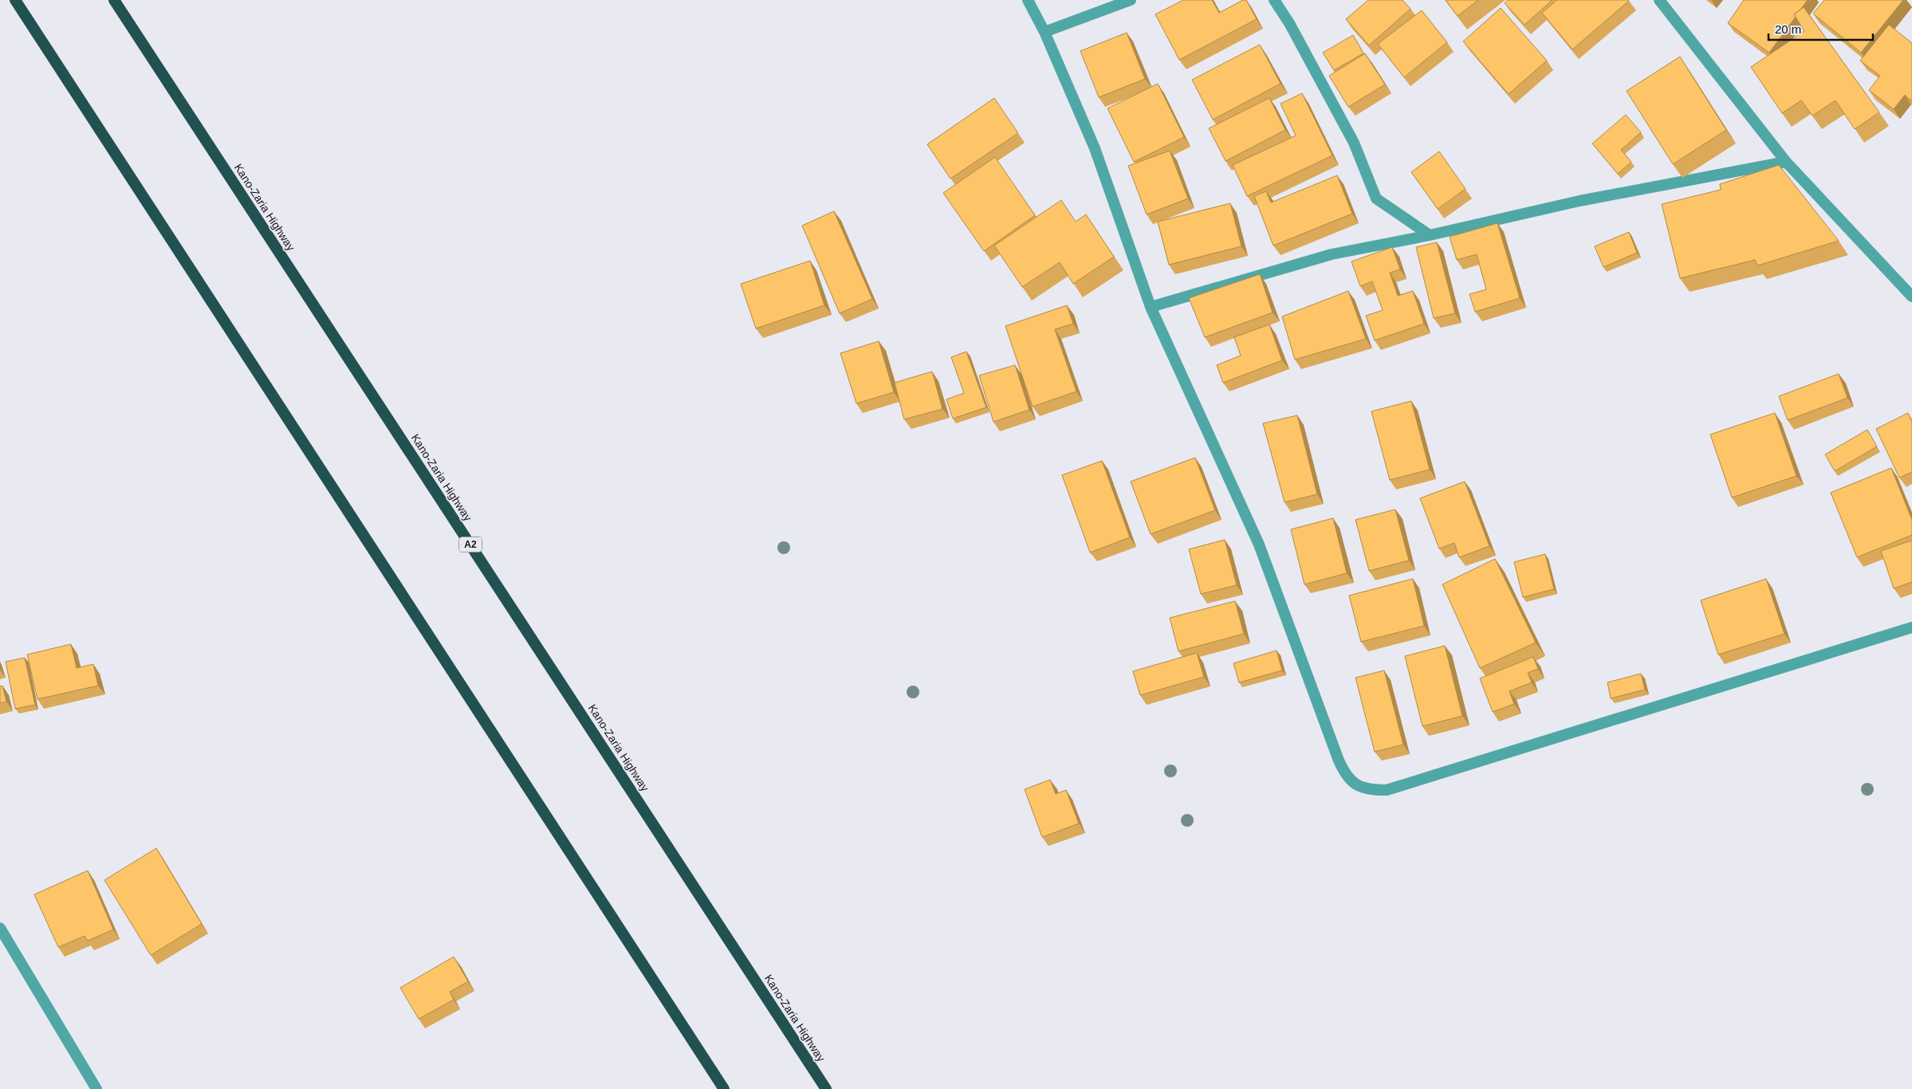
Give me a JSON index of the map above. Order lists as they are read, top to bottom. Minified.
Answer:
{"streets":{"highway":["Kano-Zaria Highway","A2"]},"scale_bar":"20 m"}
